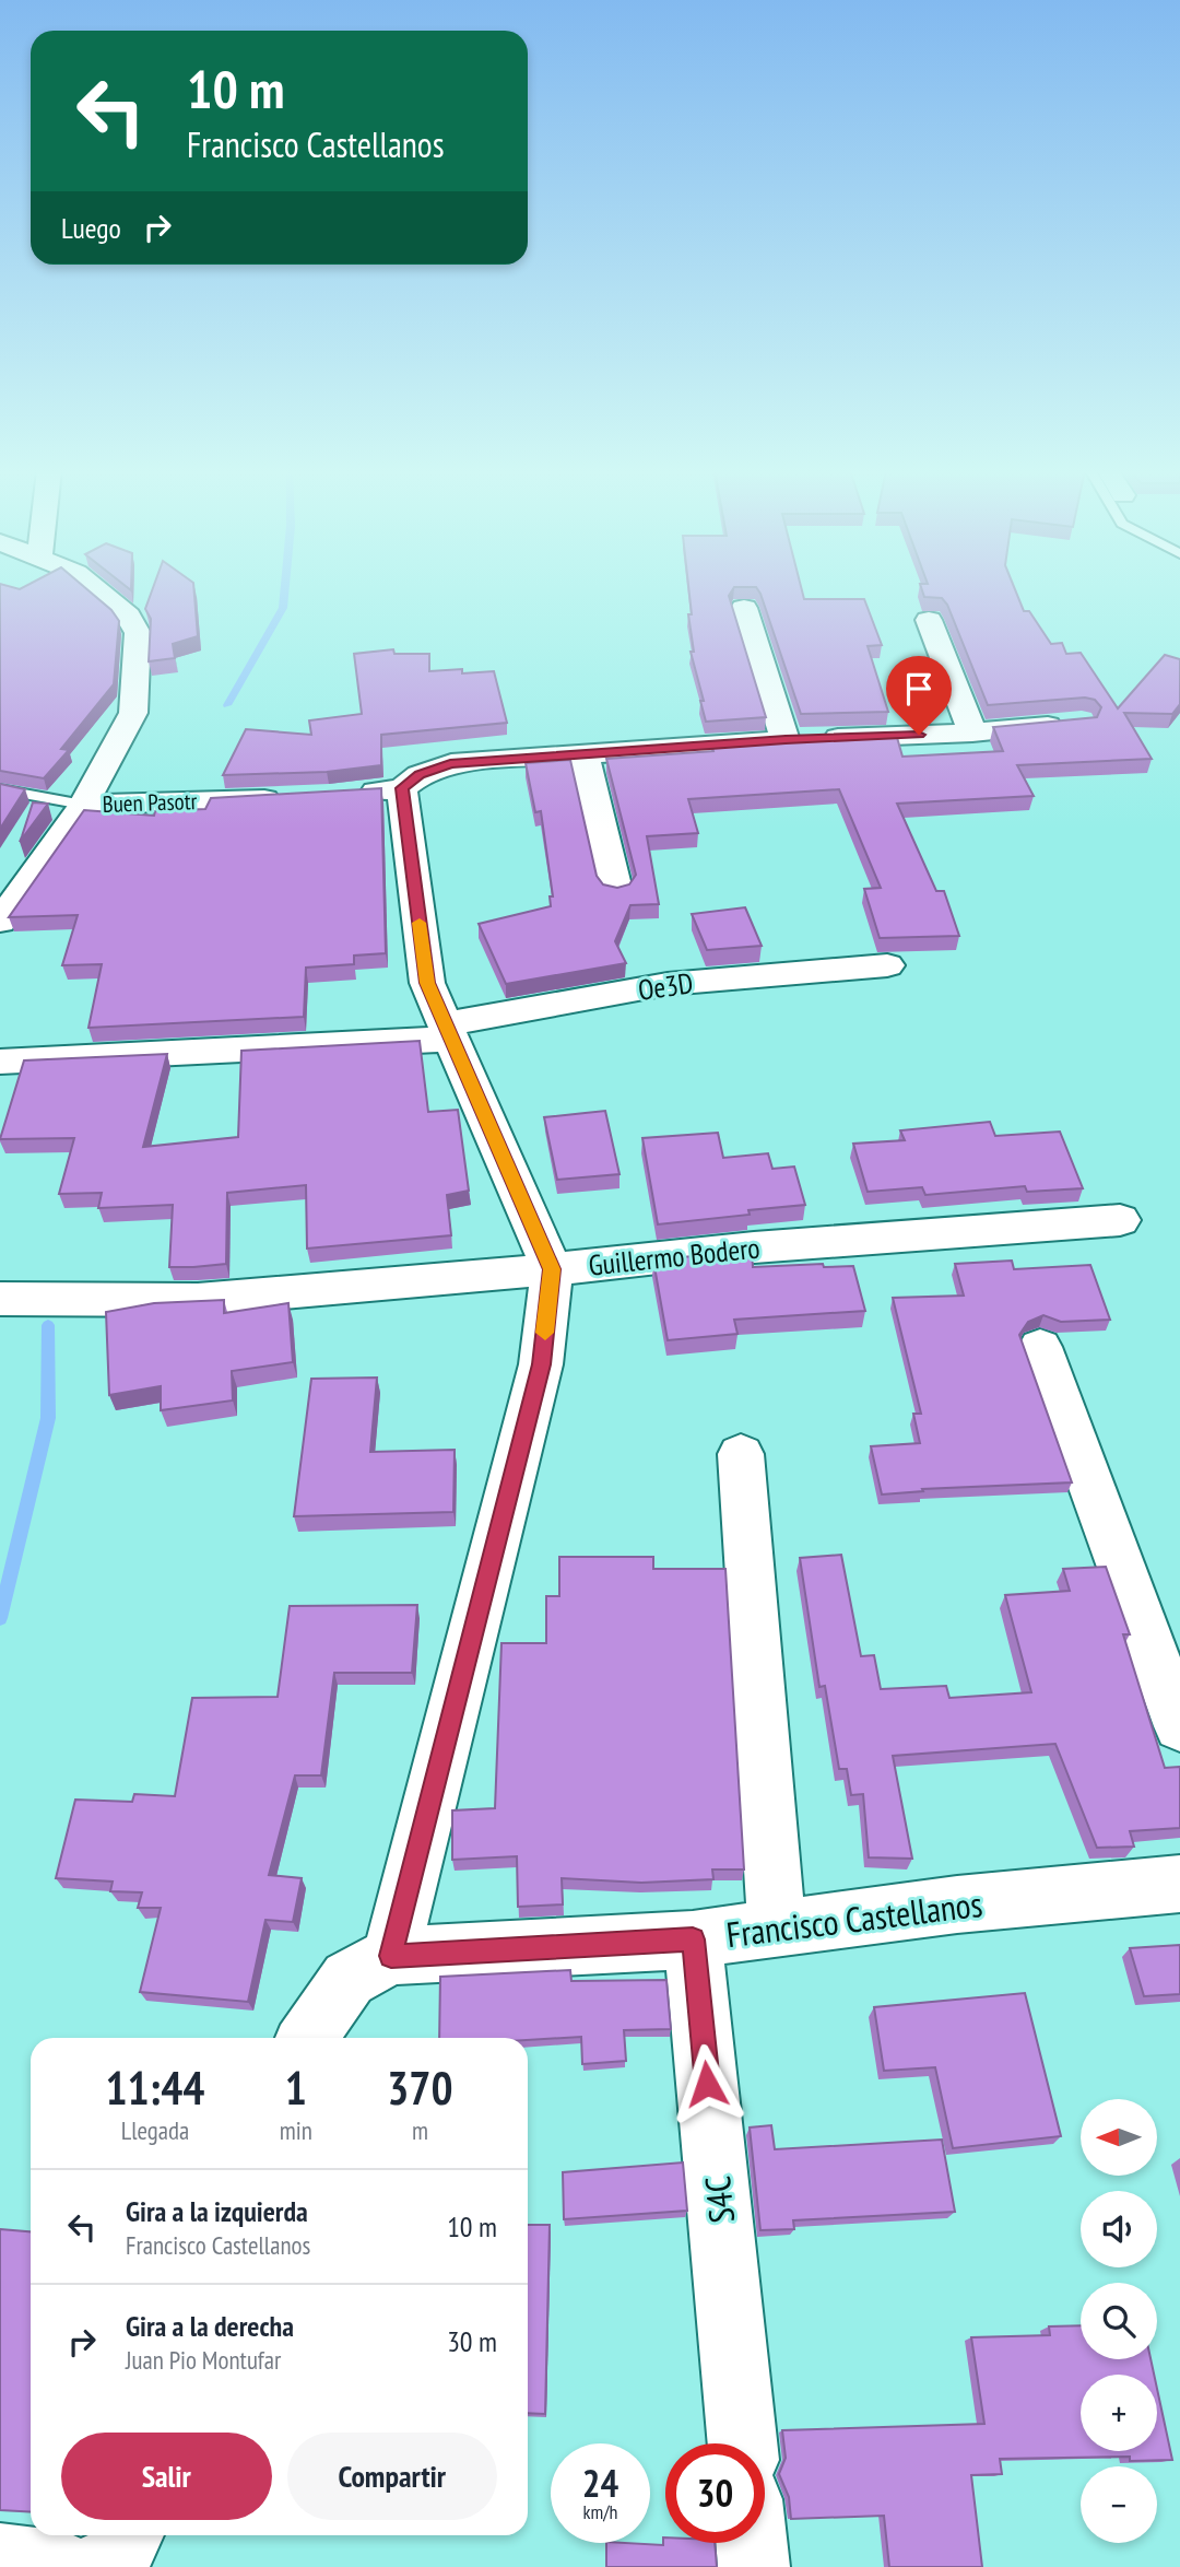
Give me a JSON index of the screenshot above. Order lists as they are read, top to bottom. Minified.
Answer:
{"streets":{"street":["Buen Pasotr","Oe3D","Guillermo Bodero","Francisco Castellanos","S4C"]},"crossings":[["Francisco Castellanos","S4C"]],"north":"left","page":{"turn":["10 m","Francisco Castellanos"],"then":"Luego","eta":["11:44","Llegada","1","min","370","m"],"map_buttons":["+","−"],"list":[{"name":"Gira a la izquierda","note":"Francisco Castellanos","value":"10 m"},{"name":"Gira a la derecha","note":"Juan Pio Montufar","value":"30 m"}],"buttons":["Salir","Compartir"],"speed":"24 km/h","limit":"30"}}
